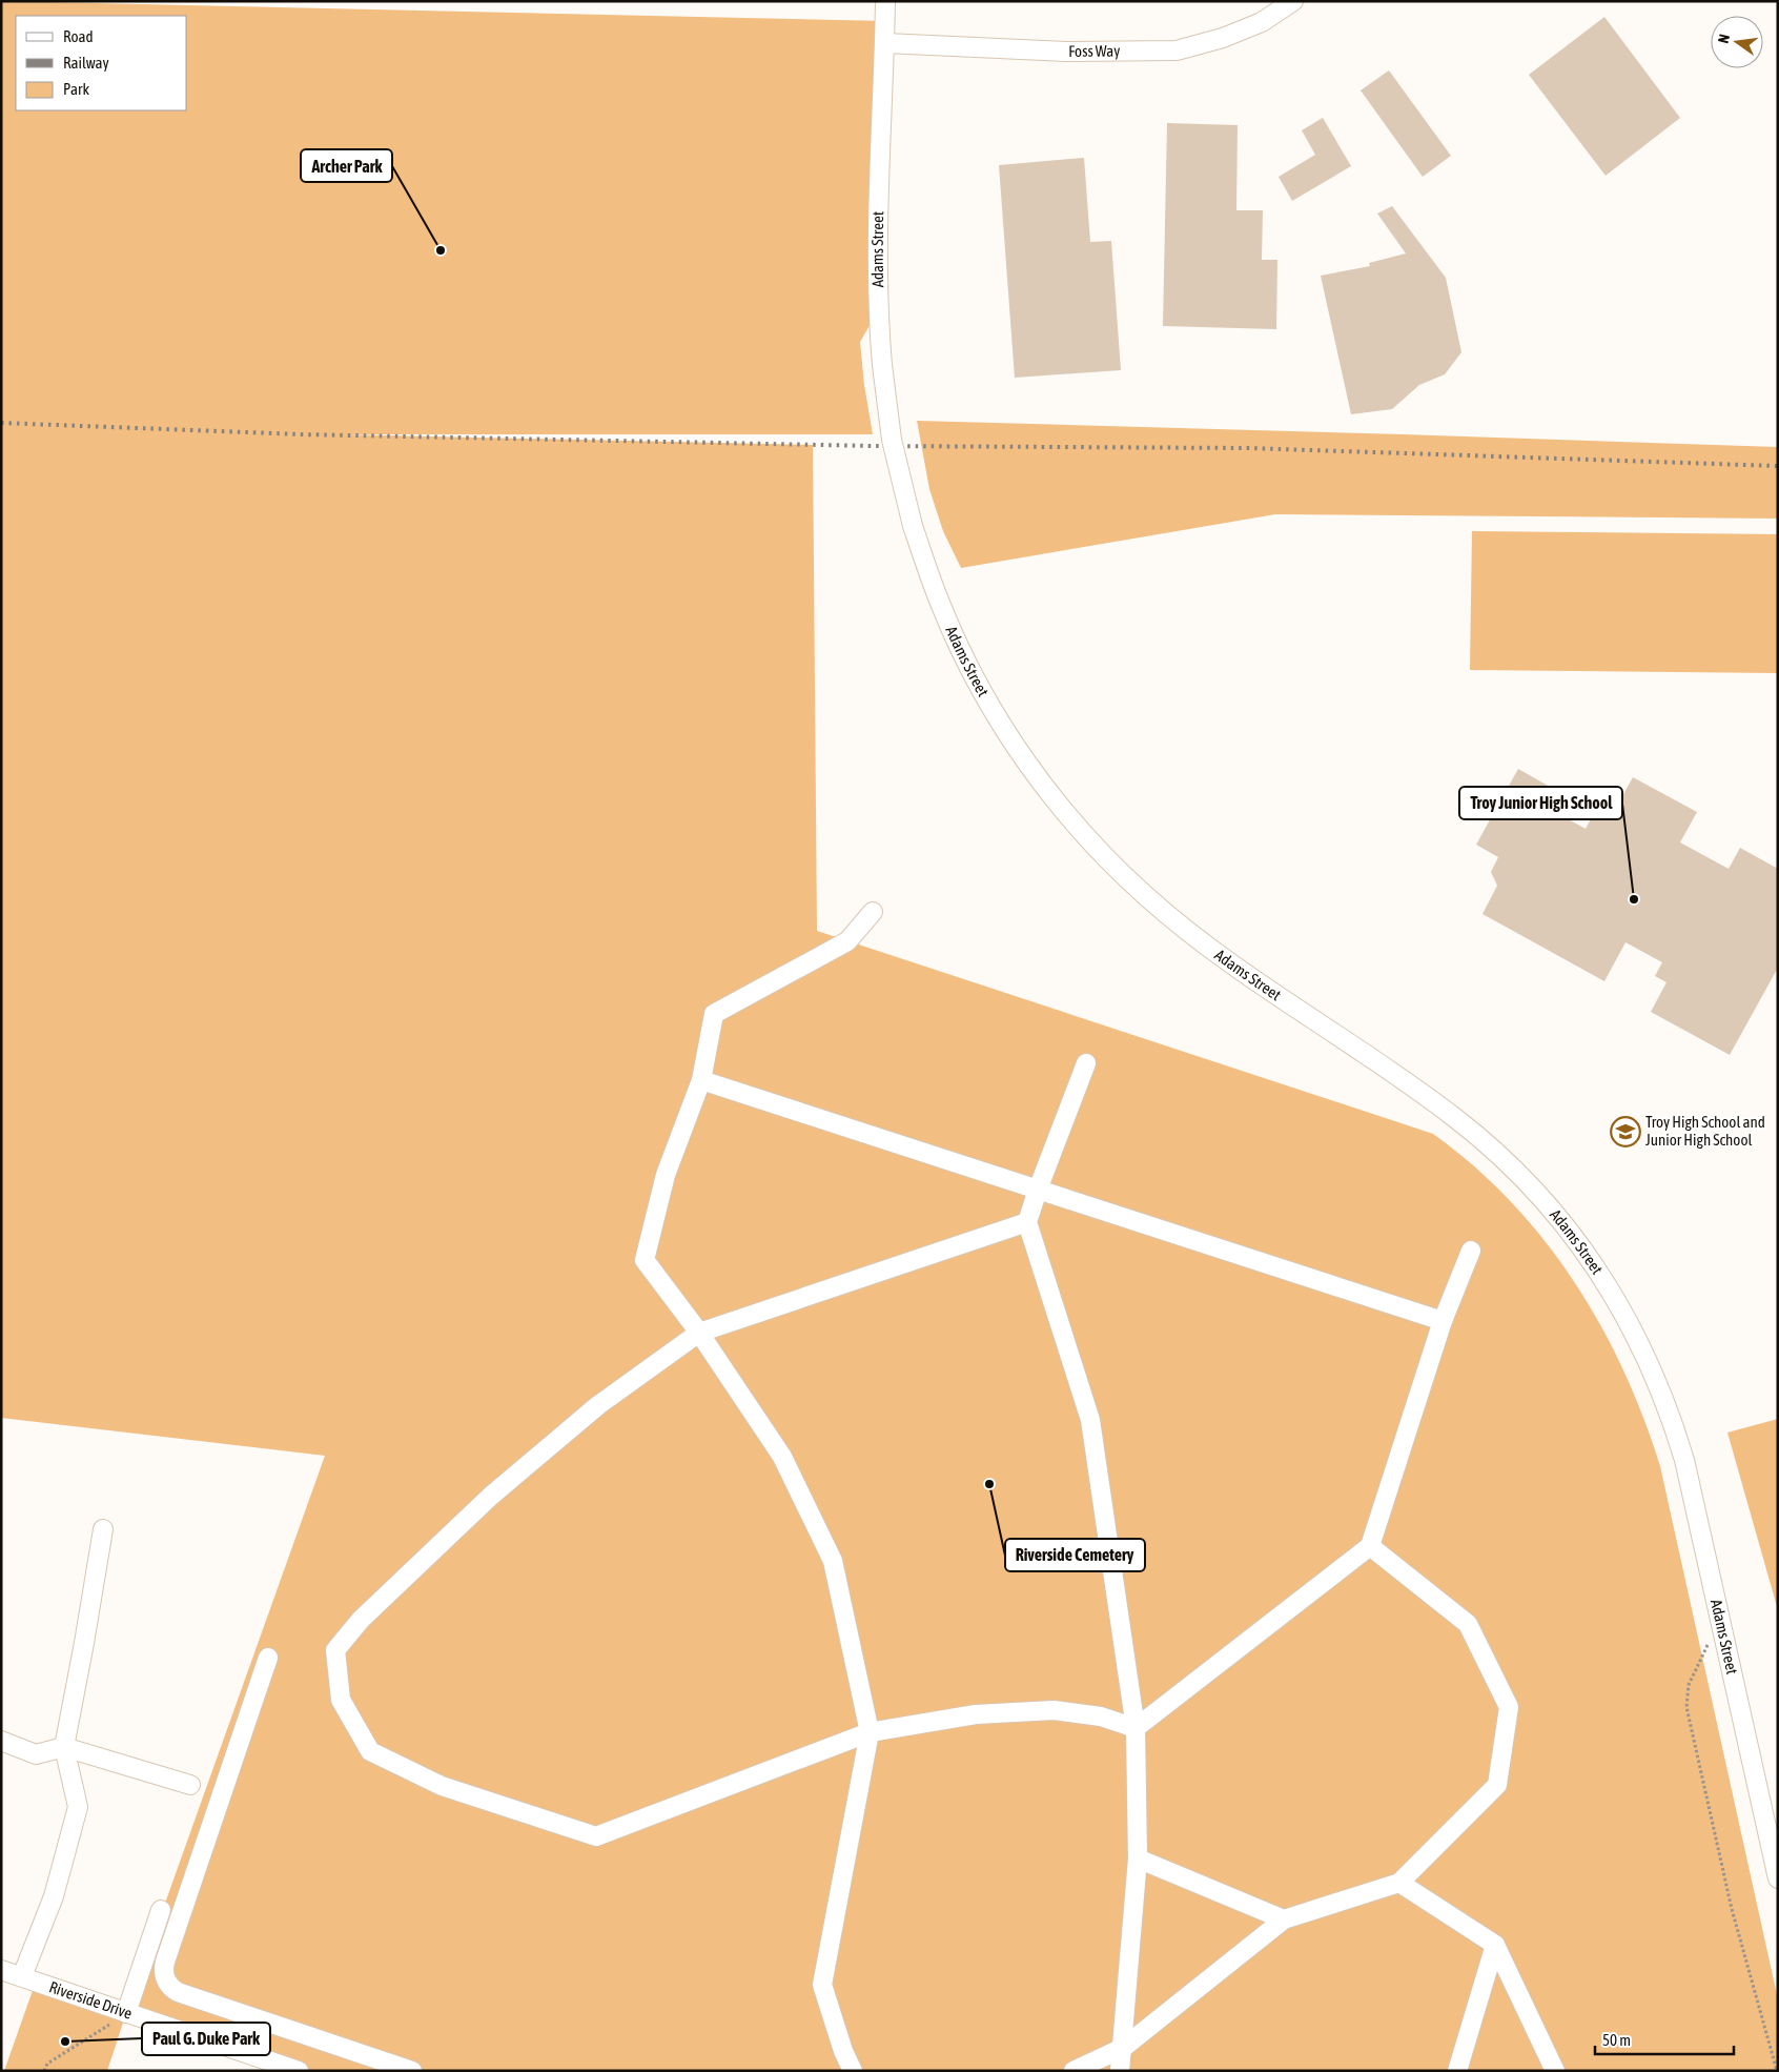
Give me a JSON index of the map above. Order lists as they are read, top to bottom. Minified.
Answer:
{"streets":{"street":["Foss Way","Adams Street","Riverside Drive"]},"crossings":[["Foss Way","Adams Street"]],"places":{"other":["Archer Park","Troy Junior High School","Riverside Cemetery","Paul G. Duke Park"],"school or university":["Troy High School and Junior High School"]},"legend":["Road","Railway","Park"],"scale_bar":"50 m","north":"left"}
